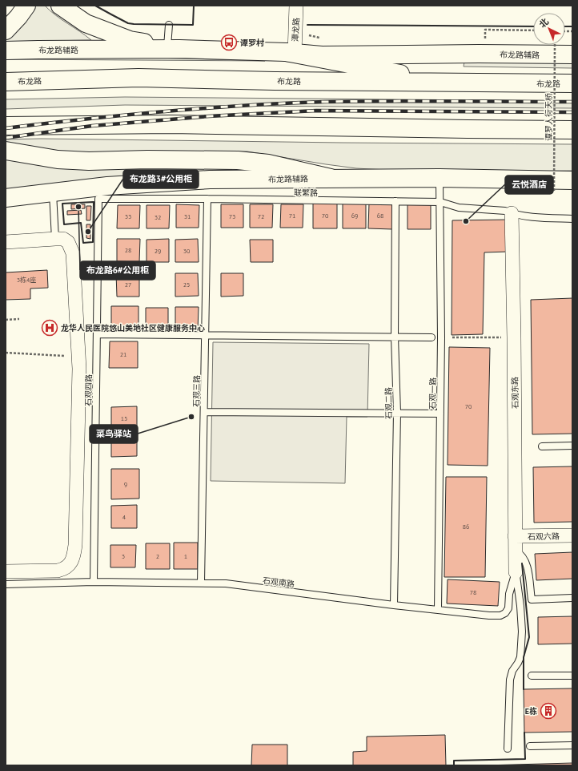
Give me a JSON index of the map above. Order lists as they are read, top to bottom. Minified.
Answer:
{"streets":{"main road":["布龙路辅路","布龙路"],"street":["潭龙路","石观东路","石观六路"],"lane":["联繁路","石观四路","石观三路","石观一路","石观二路","石观南路"],"path":["谭罗人行天桥"]},"crossings":[["潭龙路","布龙路辅路"],["布龙路辅路","石观一路"],["联繁路","石观四路"],["联繁路","石观三路"],["联繁路","石观东路"],["联繁路","石观一路"],["联繁路","石观二路"],["石观四路","石观南路"],["石观三路","石观南路"],["石观东路","石观六路"],["石观东路","石观南路"],["石观一路","石观南路"],["石观二路","石观南路"]],"places":{"bus stop":["谭罗村"],"other":["布龙路6#公用柜","云悦酒店","布龙路3#公用柜","菜鸟驿站"],"hospital":["龙华人民医院悠山美地社区健康服务中心"],"building":["E栋"]},"house_numbers":["71","70","69","68","33","31","73","72","32","28","29","30","3栋4座","27","25","21","70","15","9","4","86","3","2","1","78"],"north":"top left"}
